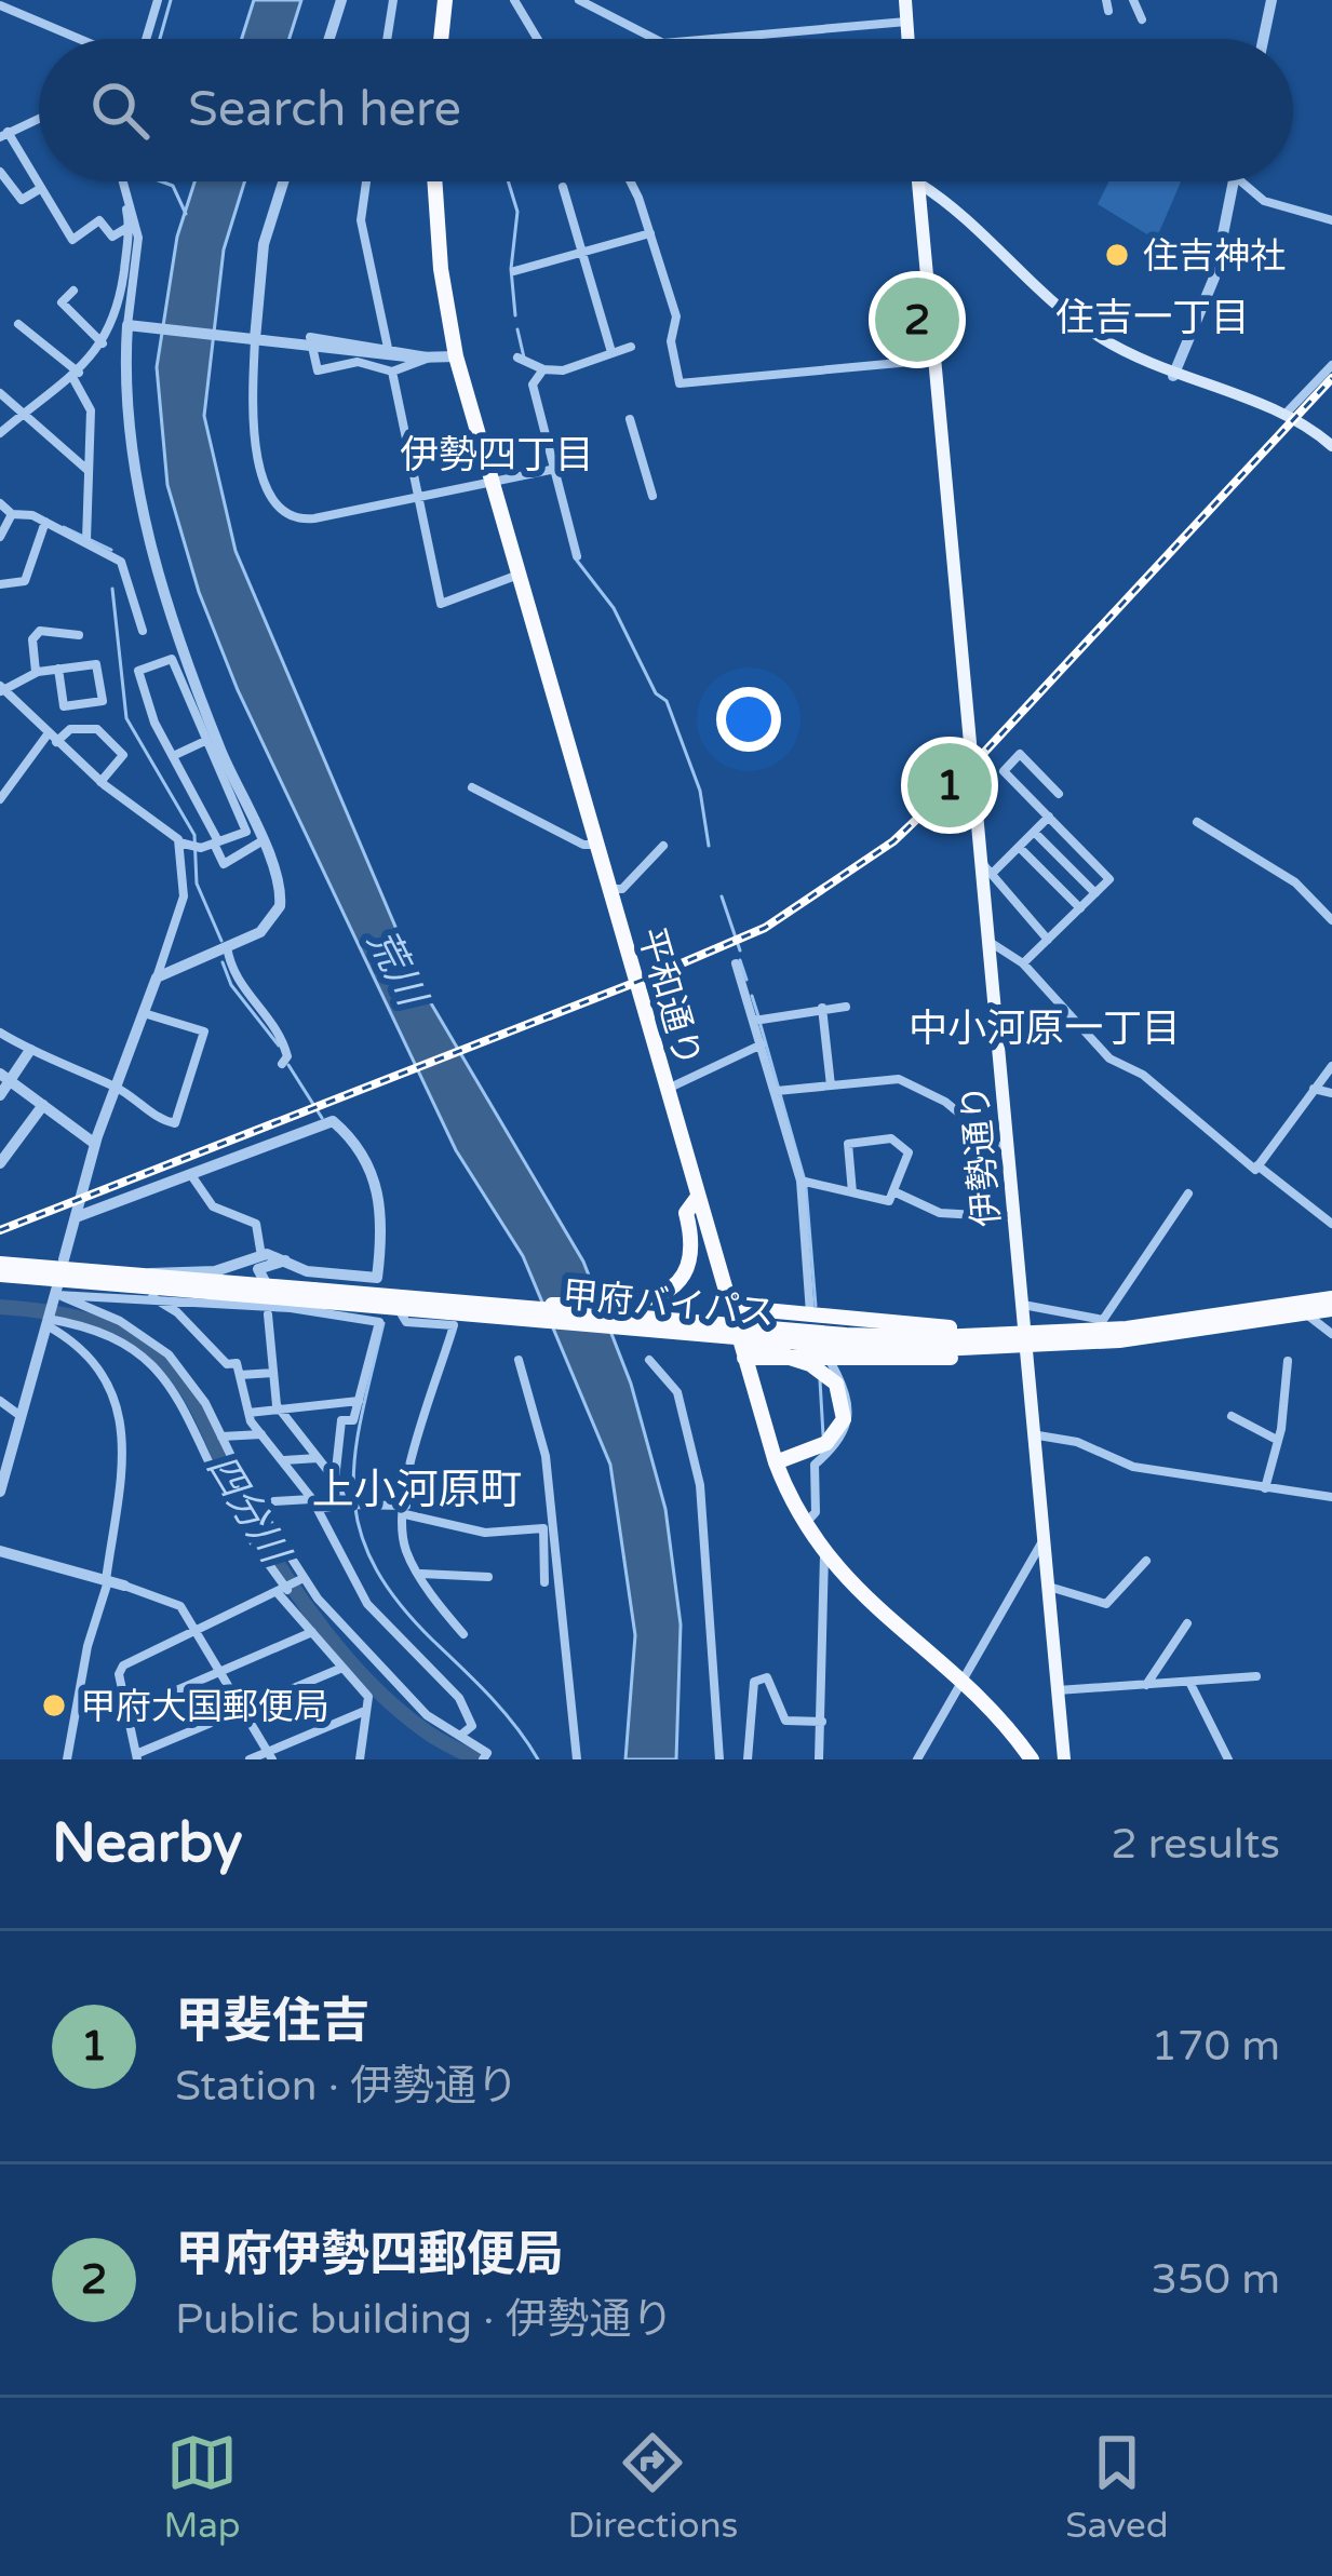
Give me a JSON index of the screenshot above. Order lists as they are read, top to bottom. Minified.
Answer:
{"streets":{"highway":["平和通り","甲府バイパス"],"main road":["伊勢通り"]},"crossings":[["伊勢通り","甲府バイパス"]],"districts":["住吉一丁目","伊勢四丁目","中小河原一丁目","上小河原町"],"water":["荒川","四分川"],"places":["住吉神社","甲府大国郵便局"],"page":{"search":"Search here","pins":["2","1"],"heading":["Nearby","2 results"],"list":[{"mark":"1","name":"甲斐住吉","note":"Station · 伊勢通り","value":"170 m"},{"mark":"2","name":"甲府伊勢四郵便局","note":"Public building · 伊勢通り","value":"350 m"}],"nav":["Map","Directions","Saved"]}}
